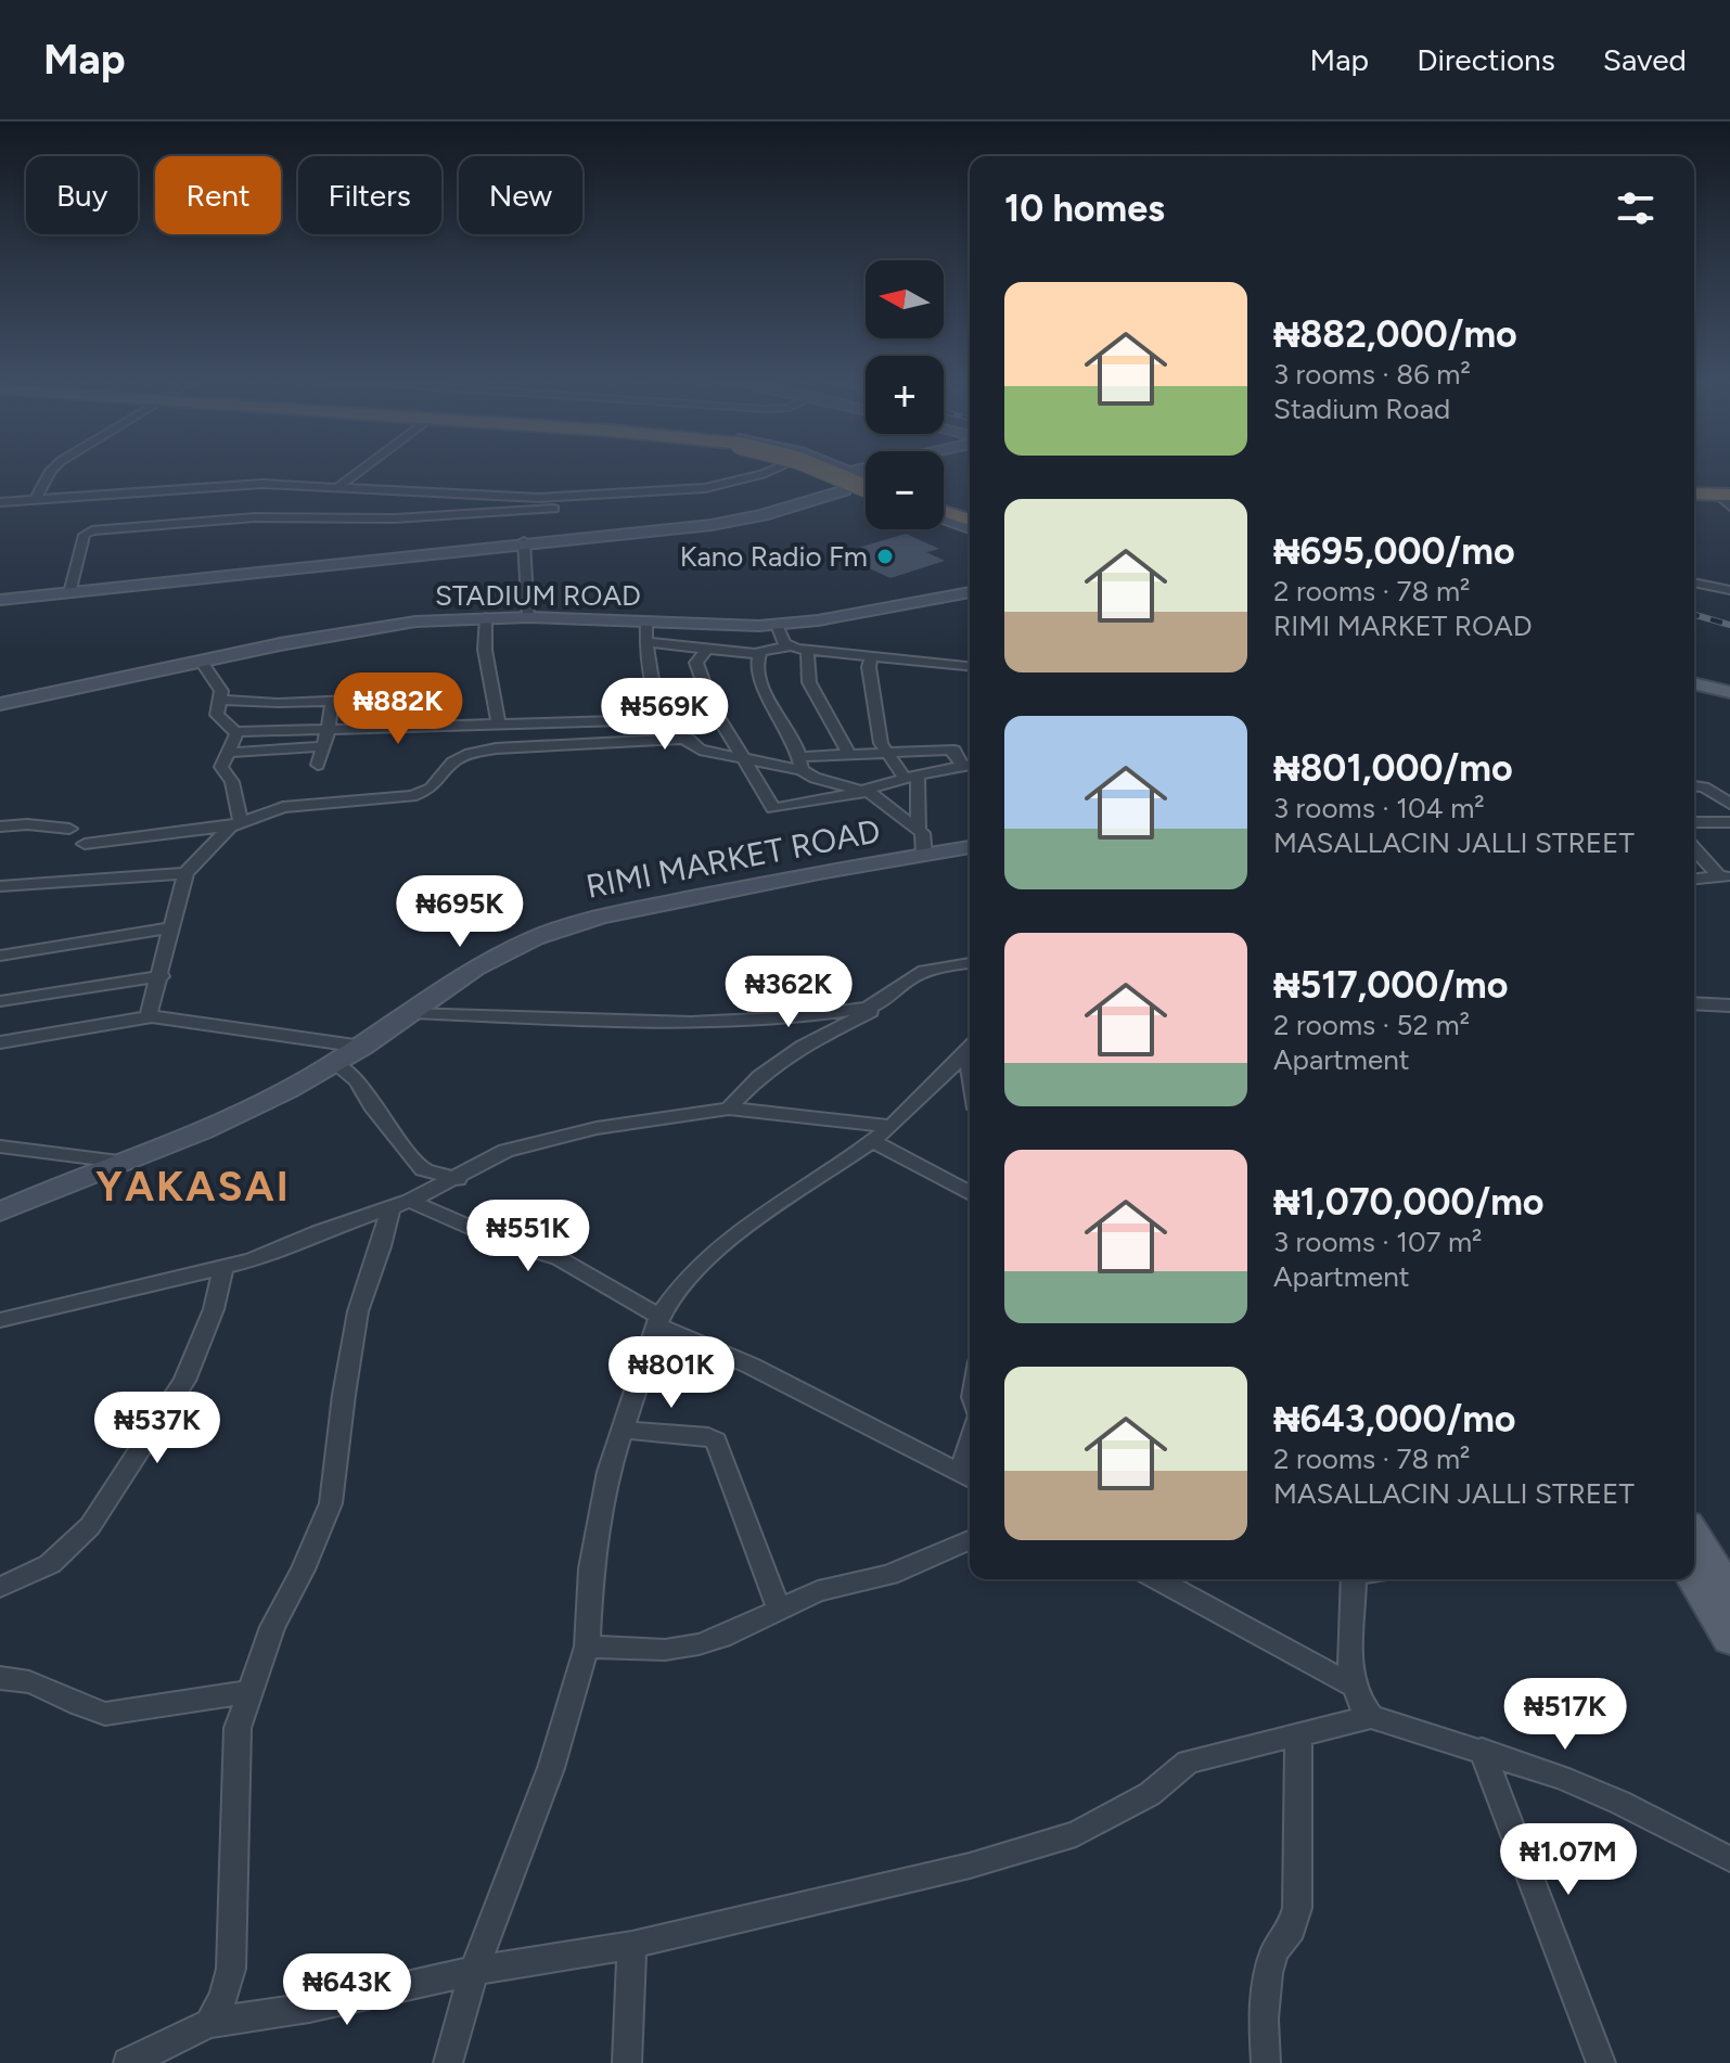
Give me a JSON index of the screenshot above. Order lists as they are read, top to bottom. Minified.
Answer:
{"streets":{"main road":["STADIUM ROAD","RIMI MARKET ROAD"]},"districts":["YAKASAI"],"places":["Kano Radio Fm"],"north":"left","page":{"header":"Map","nav":["Map","Directions","Saved"],"chip":["Buy","Rent","Filters","New"],"heading":"10 homes","map_buttons":["+","−"],"list":[{"name":"₦882,000/mo","note":"3 rooms · 86 m² · Stadium Road"},{"name":"₦695,000/mo","note":"2 rooms · 78 m² · RIMI MARKET ROAD"},{"name":"₦801,000/mo","note":"3 rooms · 104 m² · MASALLACIN JALLI STREET"},{"name":"₦517,000/mo","note":"2 rooms · 52 m² · Apartment"},{"name":"₦1,070,000/mo","note":"3 rooms · 107 m² · Apartment"},{"name":"₦643,000/mo","note":"2 rooms · 78 m² · MASALLACIN JALLI STREET"}],"price":["₦882K","₦569K","₦695K","₦362K","₦551K","₦801K","₦537K","₦517K","₦1.07M","₦643K"]}}
